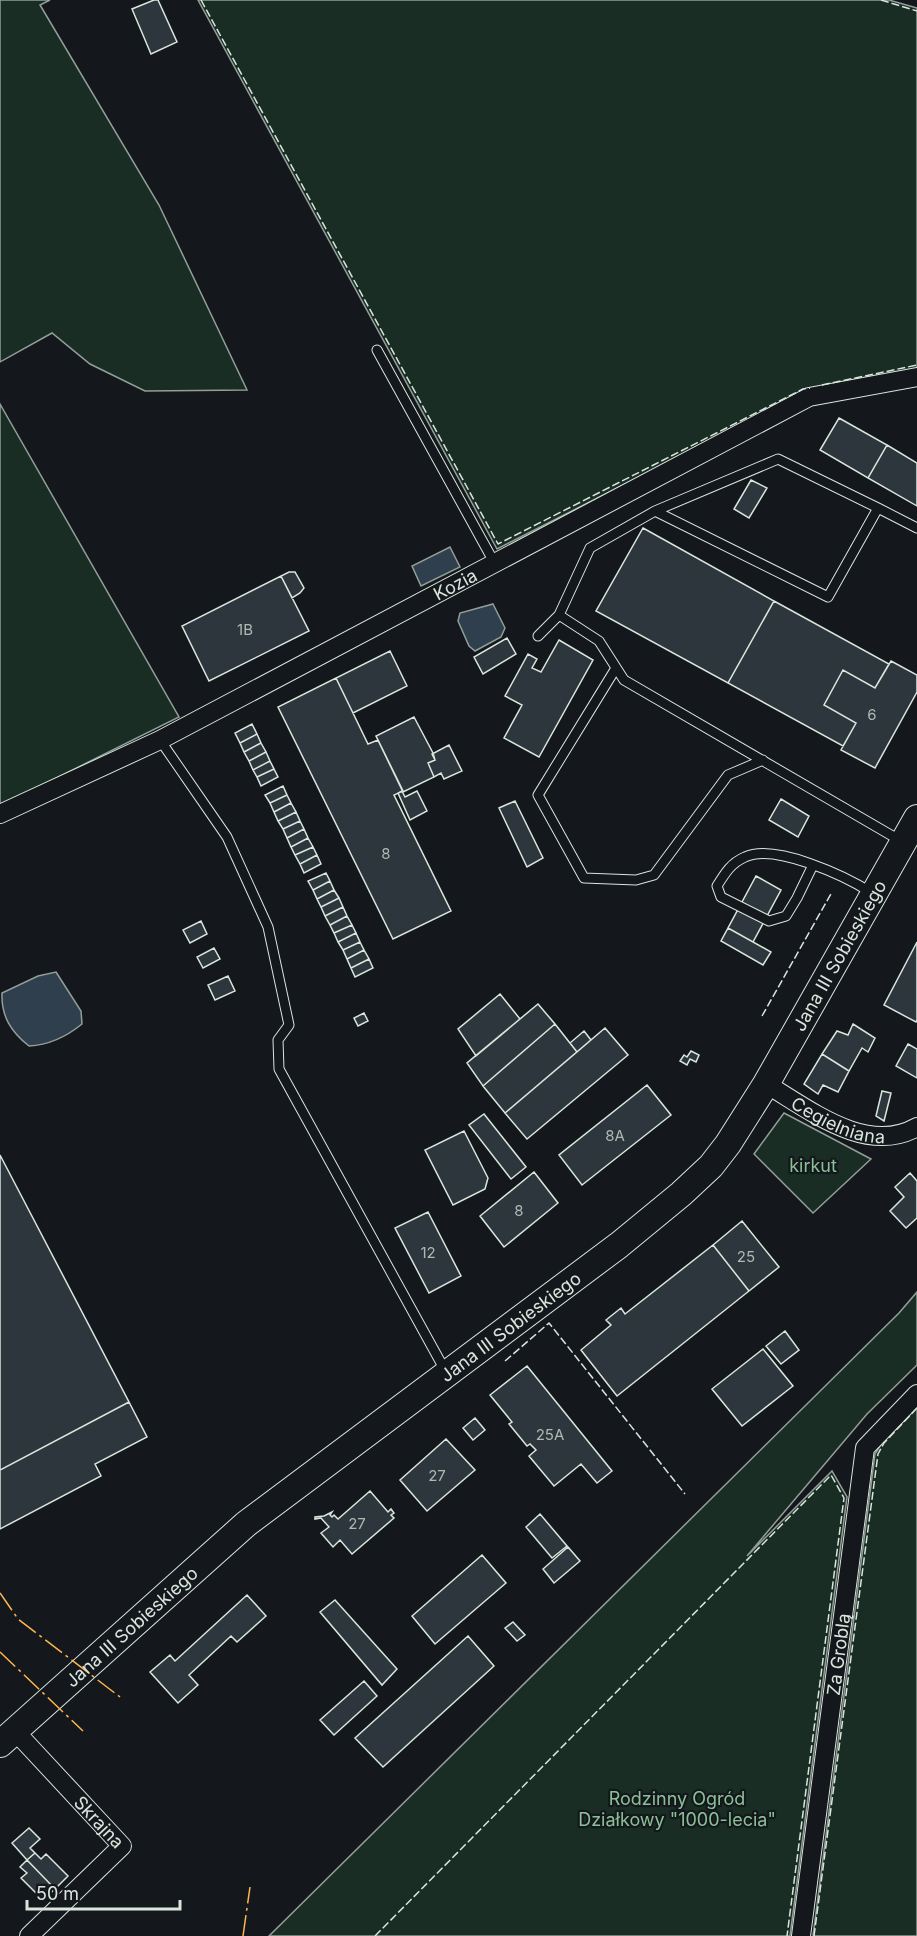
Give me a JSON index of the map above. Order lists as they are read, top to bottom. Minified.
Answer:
{"streets":{"street":["Kozia","Jana III Sobieskiego","Cegielniana","Za Groblą","Skrajna"]},"crossings":[["Jana III Sobieskiego","Cegielniana"],["Jana III Sobieskiego","Skrajna"]],"parks":["kirkut","Rodzinny Ogród Działkowy \"1000-lecia\""],"house_numbers":["1B","6","8","8A","8","12","25","25A","27","27"],"scale_bar":"50 m"}
